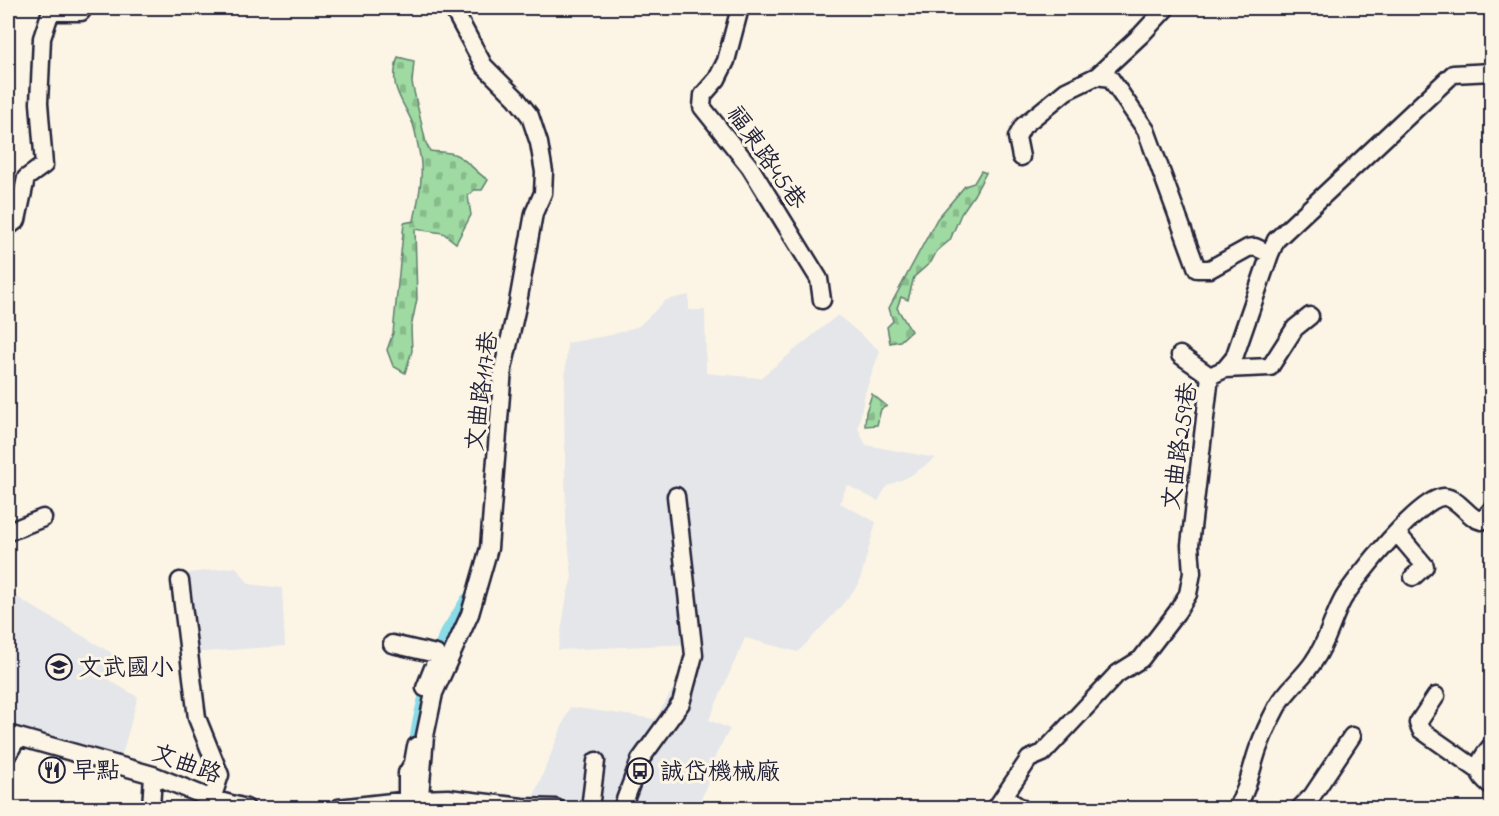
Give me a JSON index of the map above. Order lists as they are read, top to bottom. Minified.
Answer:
{"streets":{"street":["福東路45巷","文曲路117巷","文曲路259巷","文曲路"]},"places":{"school or university":["文武國小"],"restaurant":["早點"],"bus stop":["誠岱機械廠"]}}
